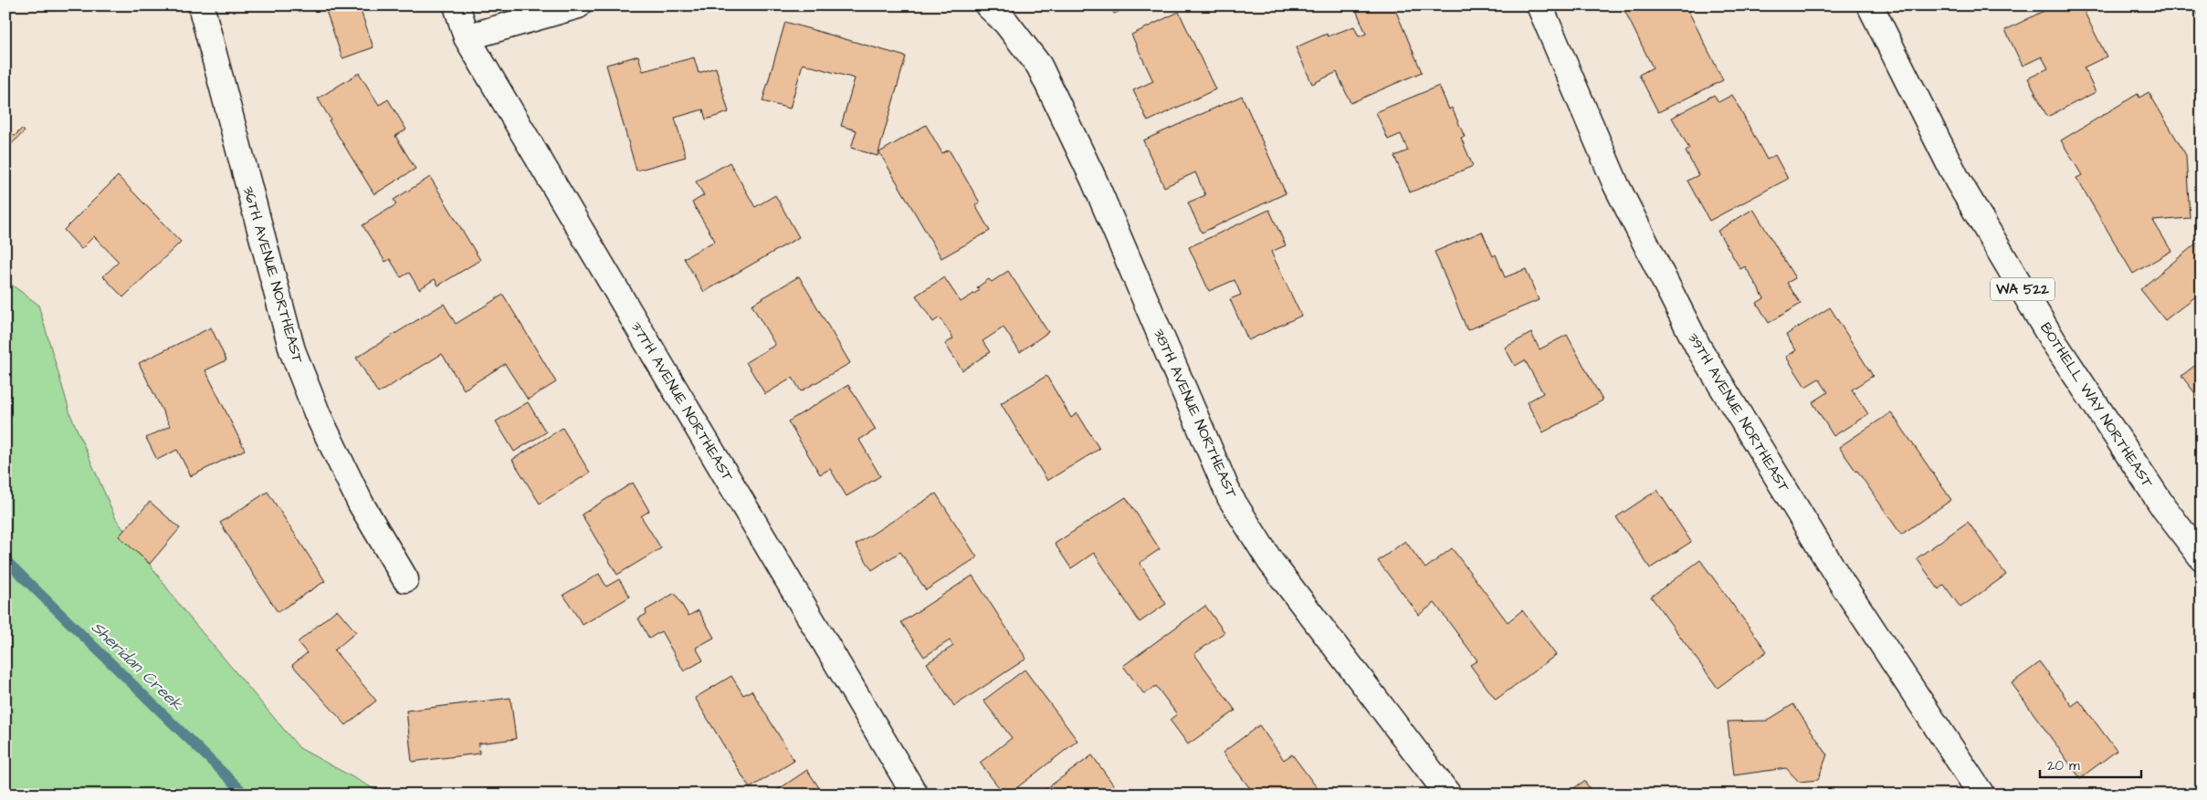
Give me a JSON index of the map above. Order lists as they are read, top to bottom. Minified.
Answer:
{"streets":{"street":["36TH AVENUE NORTHEAST","WA 522","37TH AVENUE NORTHEAST","BOTHELL WAY NORTHEAST","39TH AVENUE NORTHEAST","38TH AVENUE NORTHEAST"]},"water":["Sheridan Creek"],"scale_bar":"20 m"}
